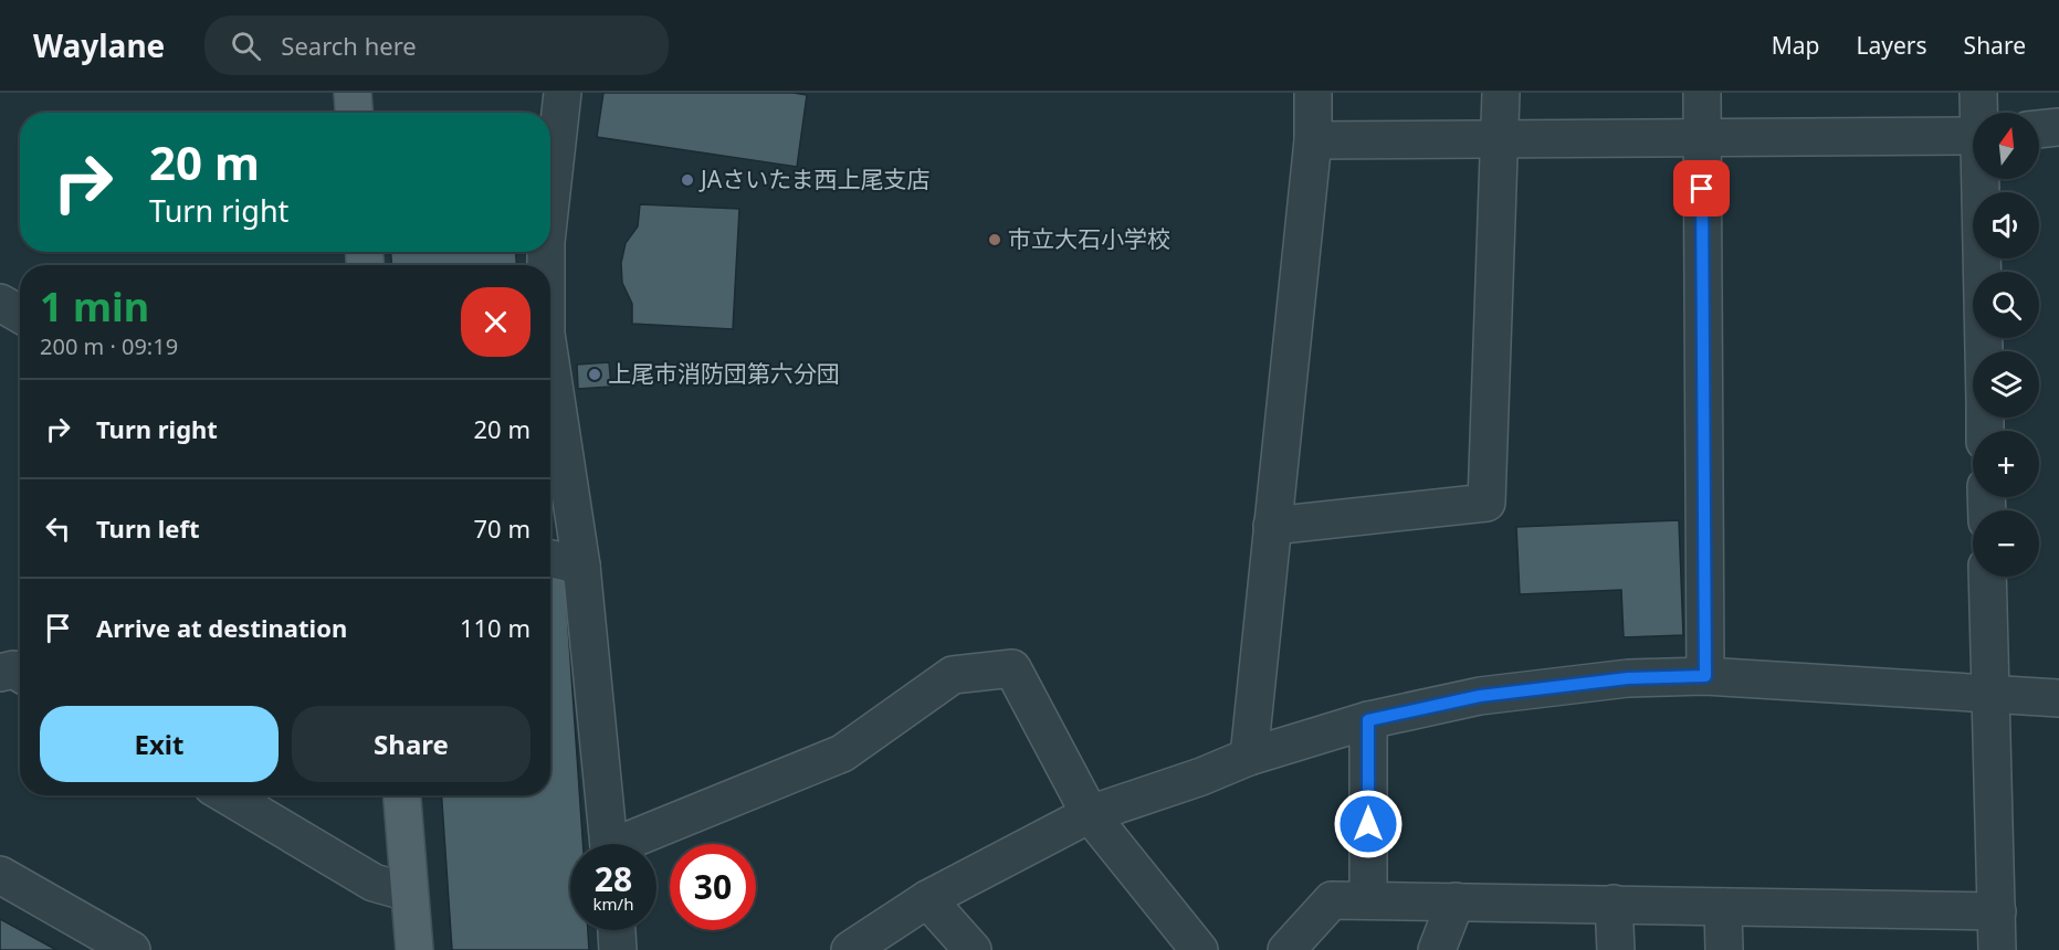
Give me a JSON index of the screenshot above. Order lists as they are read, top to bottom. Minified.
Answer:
{"places":["JAさいたま西上尾支店","市立大石小学校","上尾市消防団第六分団"],"north":"top","page":{"header":"Waylane","search":"Search here","nav":["Map","Layers","Share"],"map_buttons":["+","−"],"turn":["20 m","Turn right"],"heading":["1 min","200 m · 09:19"],"list":[{"name":"Turn right","value":"20 m"},{"name":"Turn left","value":"70 m"},{"name":"Arrive at destination","value":"110 m"}],"buttons":["Exit","Share"],"speed":"28 km/h","limit":"30"}}
